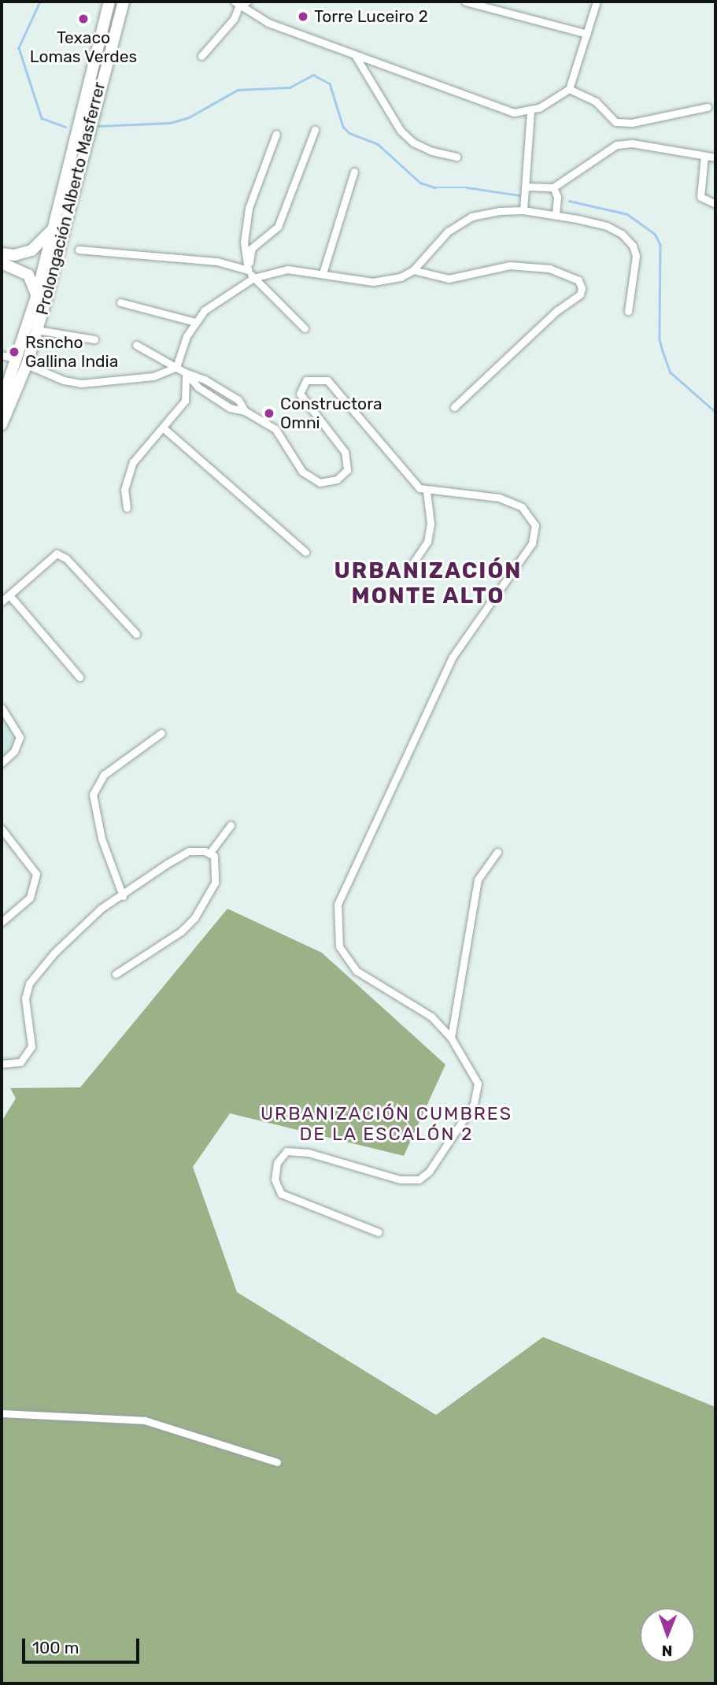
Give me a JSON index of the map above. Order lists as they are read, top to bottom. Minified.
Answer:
{"streets":{"main road":["Prolongación Alberto Masferrer"]},"districts":["URBANIZACIÓN MONTE ALTO","URBANIZACIÓN CUMBRES DE LA ESCALÓN 2"],"places":["Torre Luceiro 2","Texaco Lomas Verdes","Rsncho Gallina India","Constructora Omni"],"scale_bar":"100 m","north":"bottom"}
